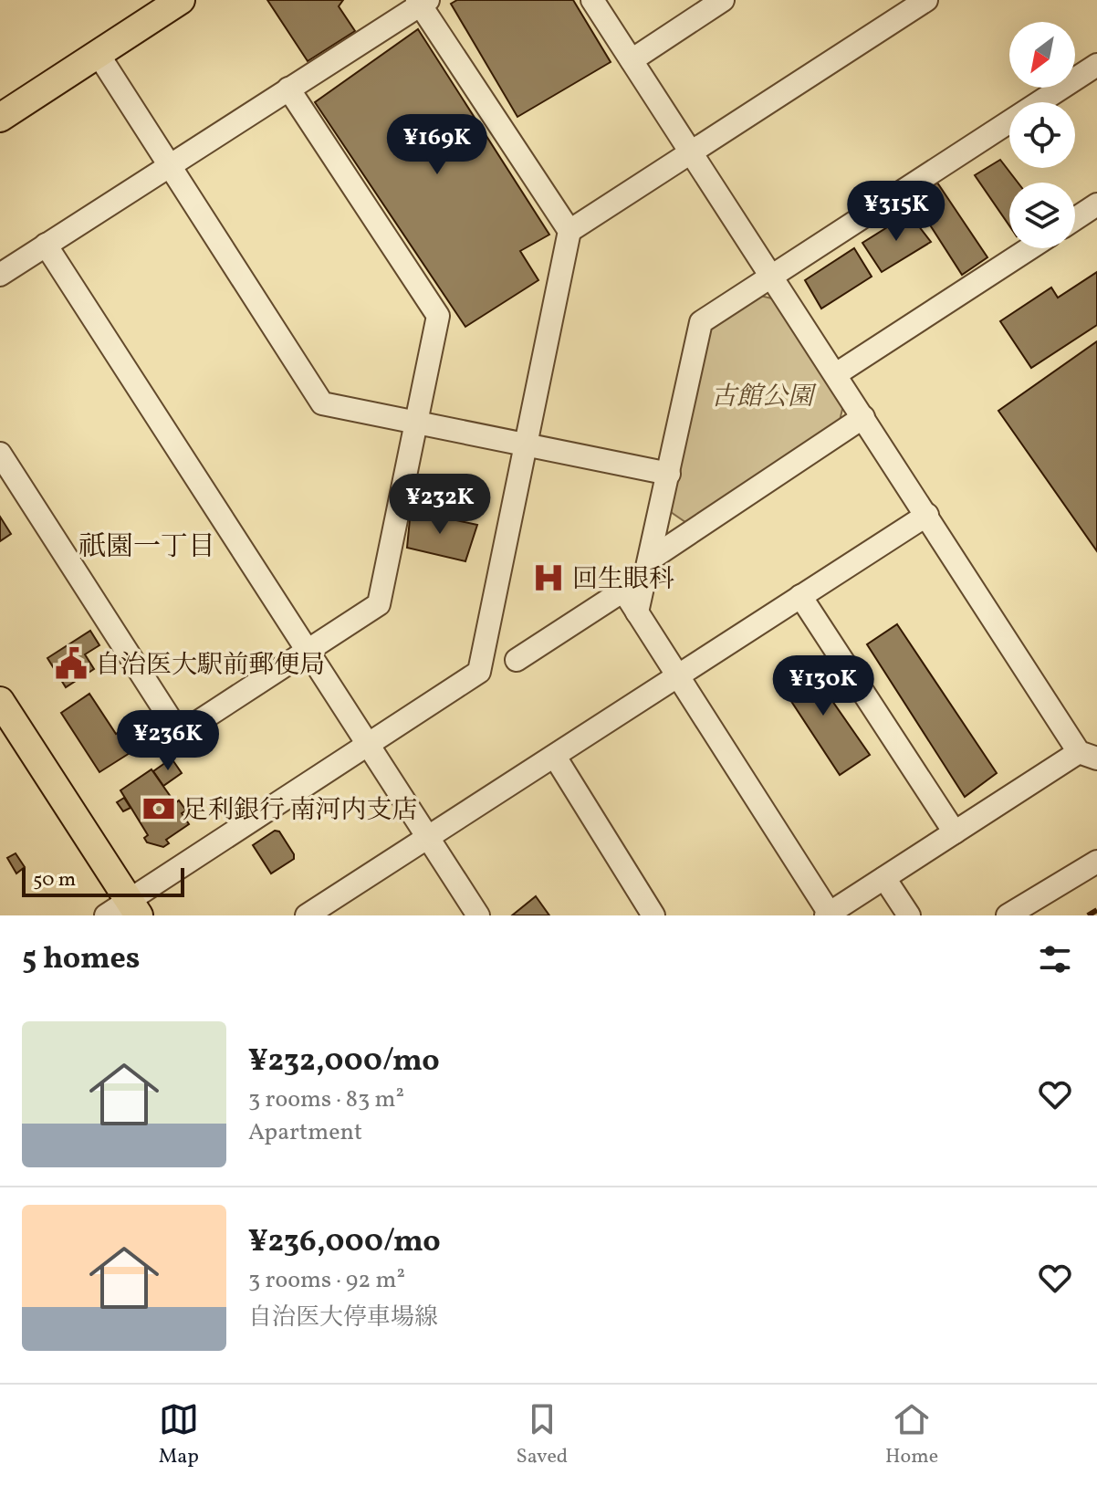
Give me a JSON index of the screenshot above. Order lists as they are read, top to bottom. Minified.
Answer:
{"districts":["祇園一丁目"],"parks":["古館公園"],"places":{"hospital":["回生眼科"],"public building":["自治医大駅前郵便局"],"bank":["足利銀行 南河内支店"]},"scale_bar":"50 m","north":"bottom left","page":{"price":["¥169K","¥315K","¥232K","¥130K","¥236K"],"scale":"50 m","heading":"5 homes","list":[{"name":"¥232,000/mo","note":"3 rooms · 83 m² · Apartment"},{"name":"¥236,000/mo","note":"3 rooms · 92 m² · 自治医大停車場線"}],"tabs":["Map","Saved","Home"]}}
